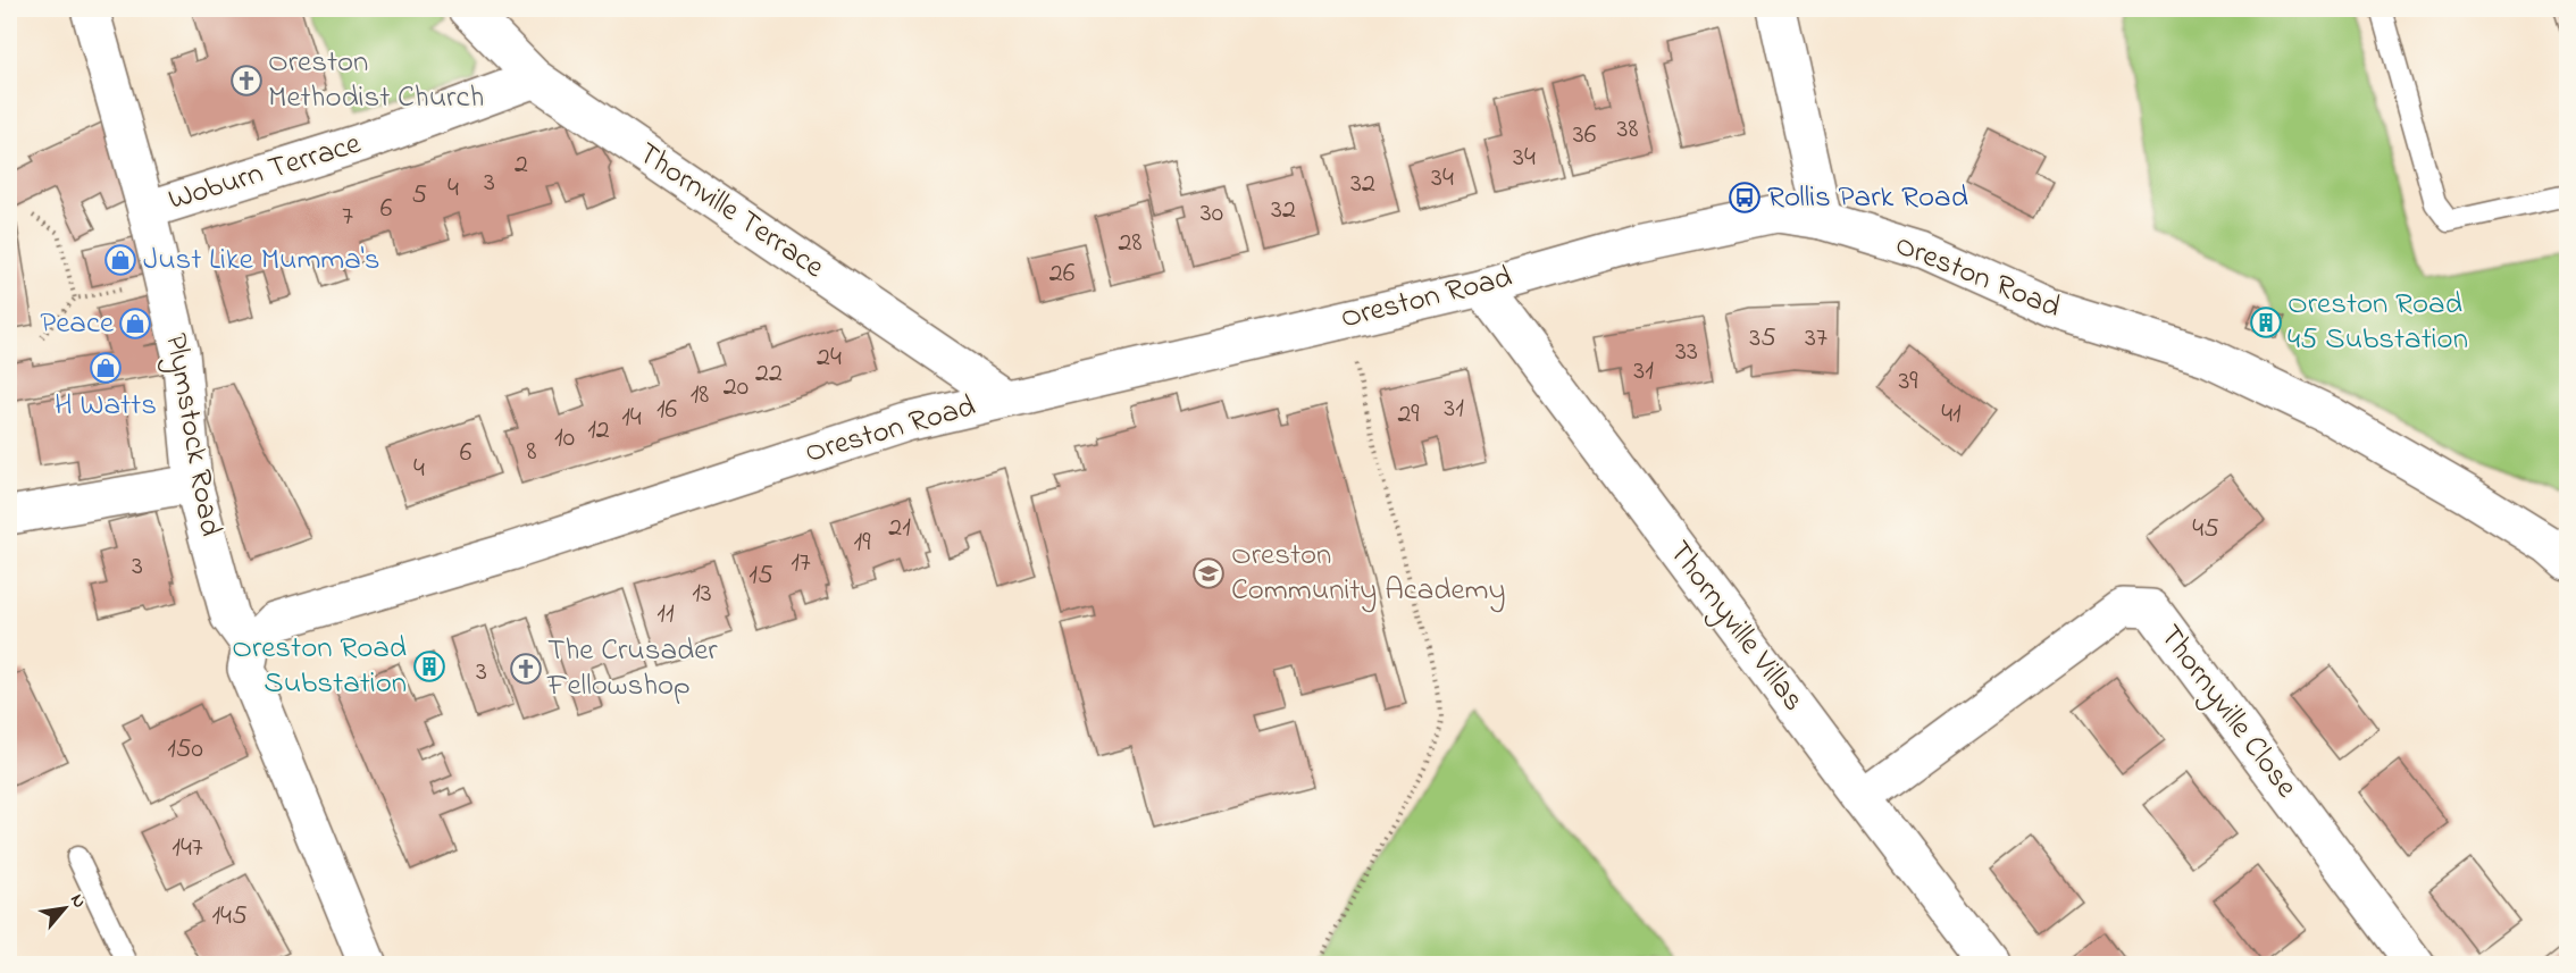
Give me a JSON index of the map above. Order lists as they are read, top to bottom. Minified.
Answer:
{"streets":{"street":["Woburn Terrace","Thornville Terrace","Oreston Road","Plymstock Road","Thornyville Villas","Thornyville Close"]},"crossings":[["Woburn Terrace","Thornville Terrace"],["Woburn Terrace","Plymstock Road"],["Thornville Terrace","Oreston Road"],["Oreston Road","Plymstock Road"],["Oreston Road","Thornyville Villas"],["Thornyville Villas","Thornyville Close"]],"places":{"church":["Oreston Methodist Church","The Crusader Fellowshop"],"bus stop":["Rollis Park Road"],"shop":["Just Like Mumma's","Peace","H Watts"],"building":["Oreston Road 45 Substation","Oreston Road Substation"],"school or university":["Oreston Community Academy"]},"house_numbers":["38","36","34","2","34","3","32","4","5","6","32","30","7","28","26","35","37","33","24","31","22","39","20","18","31","16","29","41","14","12","10","8","6","4","21","45","19","17","3","15","13","11","3","150","147","145"],"north":"top right"}
